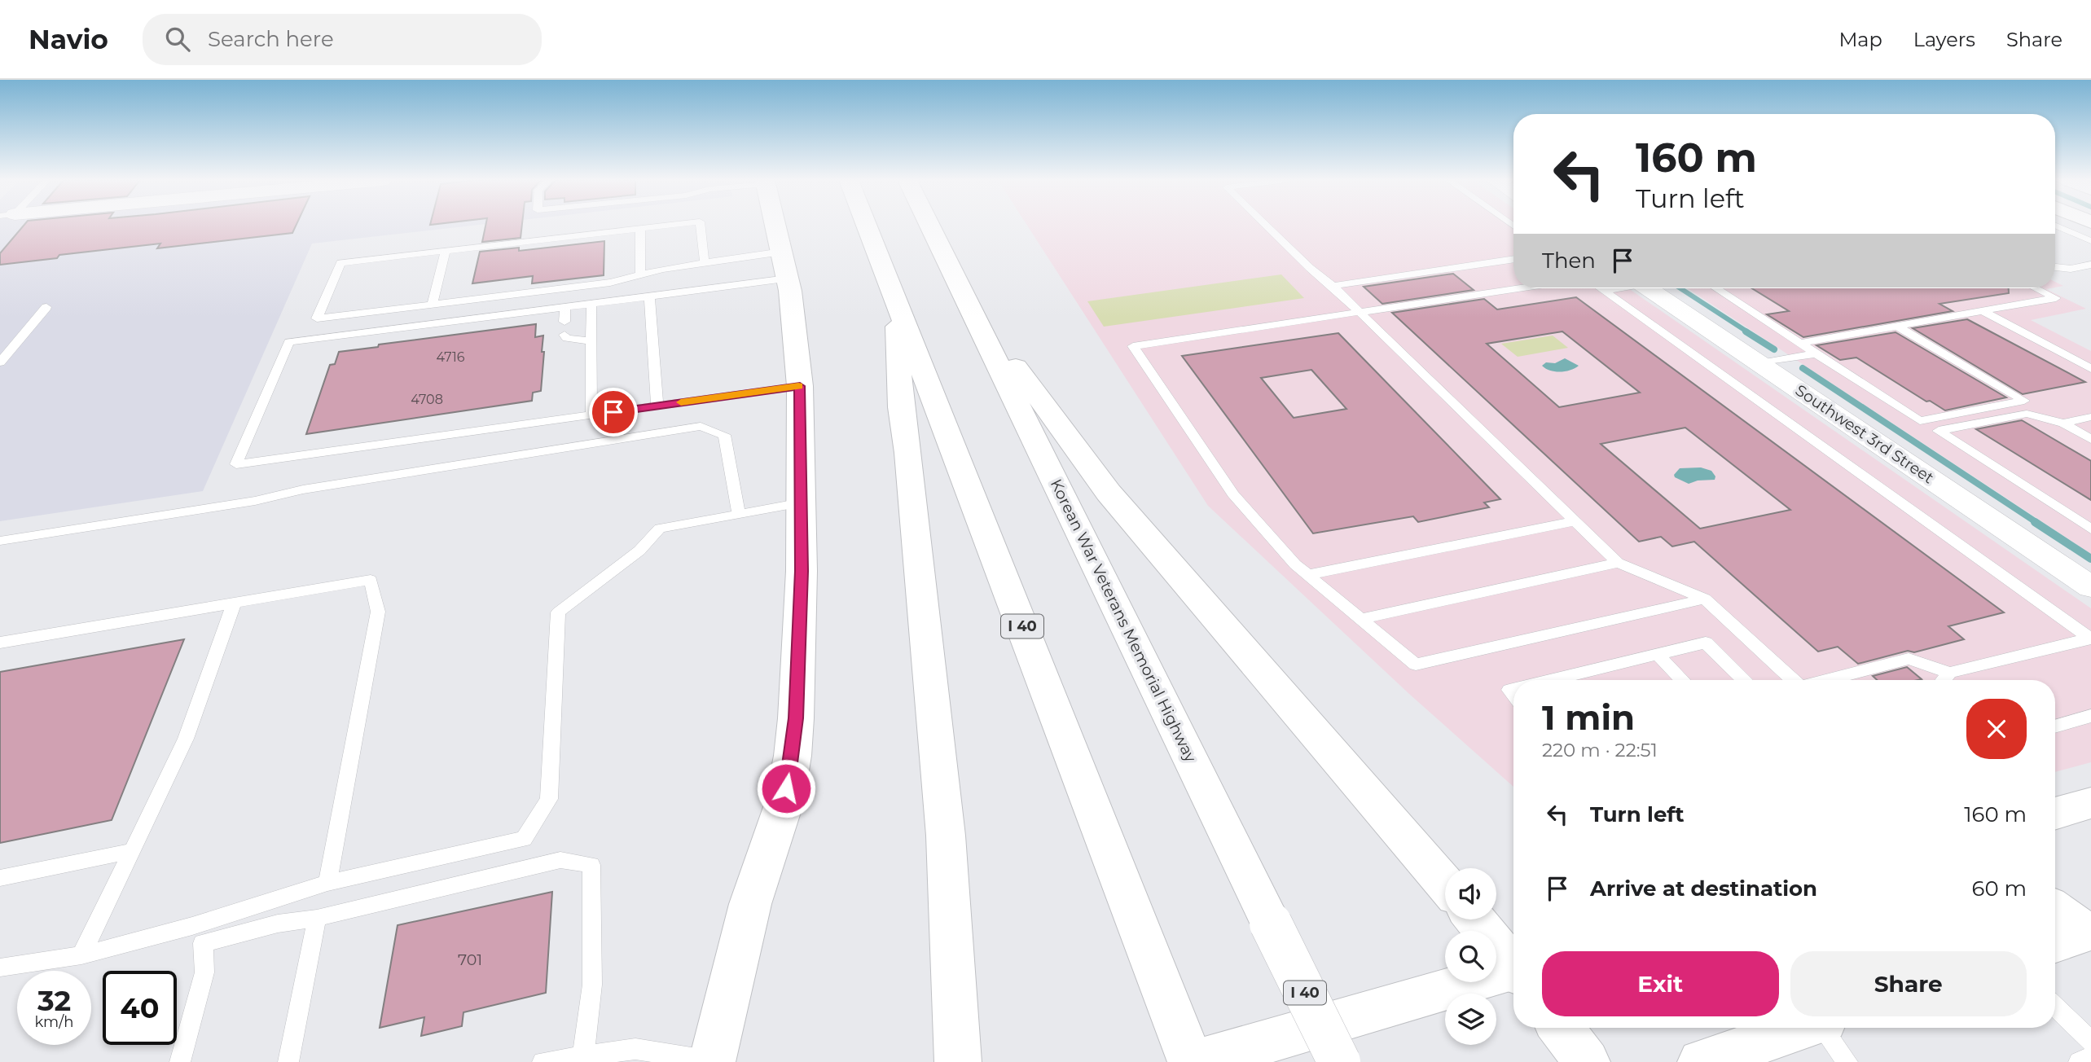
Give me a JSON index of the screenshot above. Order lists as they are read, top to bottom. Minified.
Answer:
{"streets":{"main road":["Korean War Veterans Memorial Highway","I 40"],"street":["Southwest 3rd Street"]},"house_numbers":["4716","4708","701"],"page":{"header":"Navio","search":"Search here","nav":["Map","Layers","Share"],"turn":["160 m","Turn left"],"then":"Then","heading":["1 min","220 m · 22:51"],"list":[{"name":"Turn left","value":"160 m"},{"name":"Arrive at destination","value":"60 m"}],"buttons":["Exit","Share"],"speed":"32 km/h","limit":"40"}}
